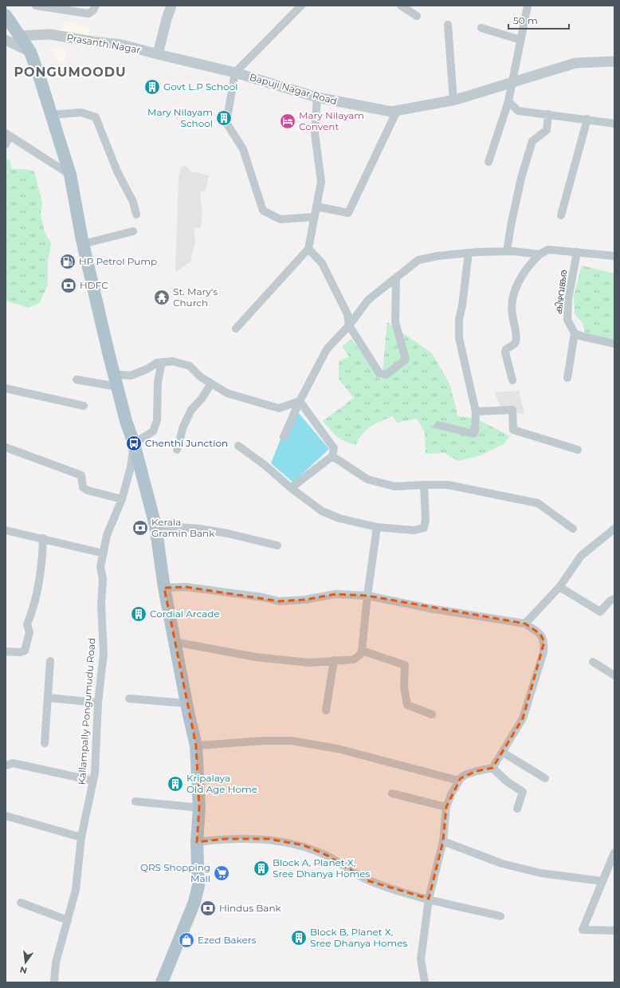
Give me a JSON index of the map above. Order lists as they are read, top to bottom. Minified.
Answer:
{"streets":{"street":["Prasanth Nagar","Bapuji Nagar Road","കിഴവങ്കര","Kallampally Pongumudu Road"]},"crossings":[["Prasanth Nagar","Bapuji Nagar Road"]],"districts":["PONGUMOODU"],"places":{"building":["Govt L.P School","Mary Nilayam School","Cordial Arcade","Kripalaya Old Age Home","Block A, Planet X, Sree Dhanya Homes","Block B, Planet X, Sree Dhanya Homes"],"hotel":["Mary Nilayam Convent"],"fuel station":["HP Petrol Pump"],"bank":["HDFC","Kerala Gramin Bank","Hindus Bank"],"temple":["St. Mary's Church"],"bus stop":["Chenthi Junction"],"supermarket":["QRS Shopping Mall"],"shop":["Ezed Bakers"]},"scale_bar":"50 m","north":"bottom"}
